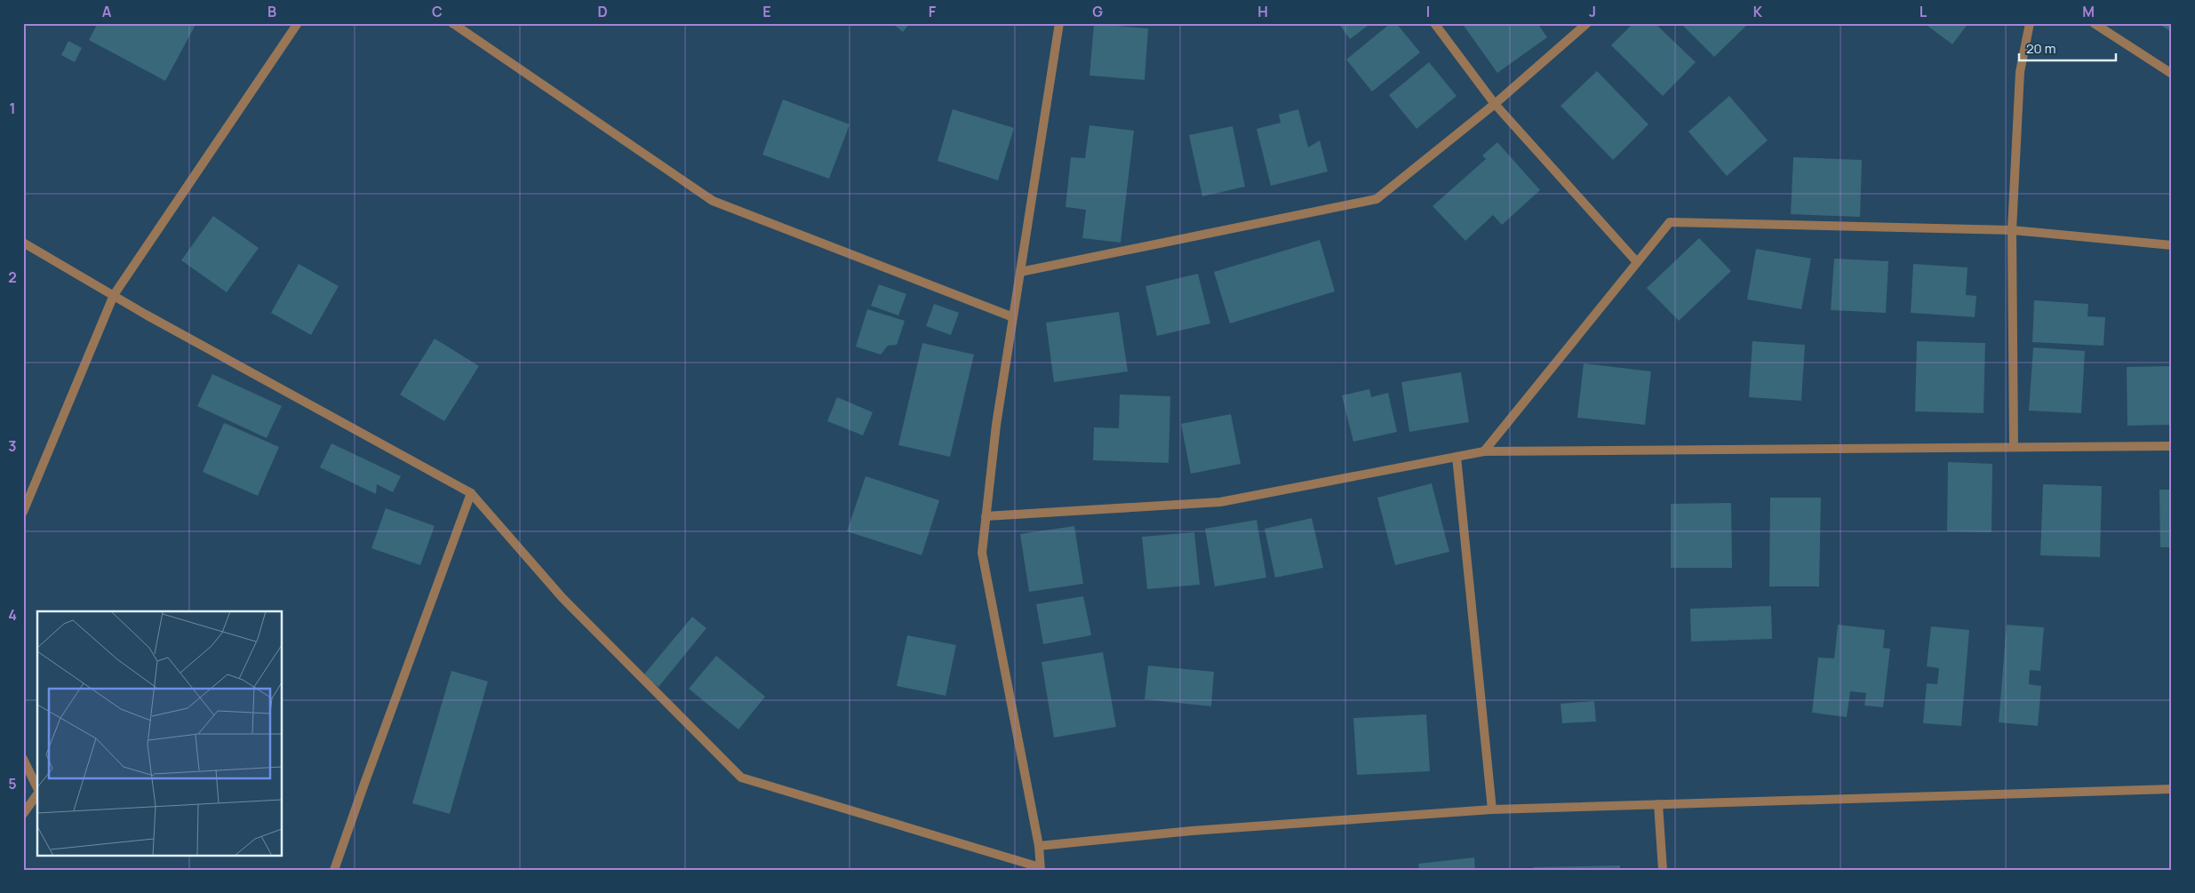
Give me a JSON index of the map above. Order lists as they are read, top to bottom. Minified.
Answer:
{"scale_bar":"20 m","grid":{"columns":["A","B","C","D","E","F","G","H","I","J","K","L","M"],"rows":["1","2","3","4","5"]}}
